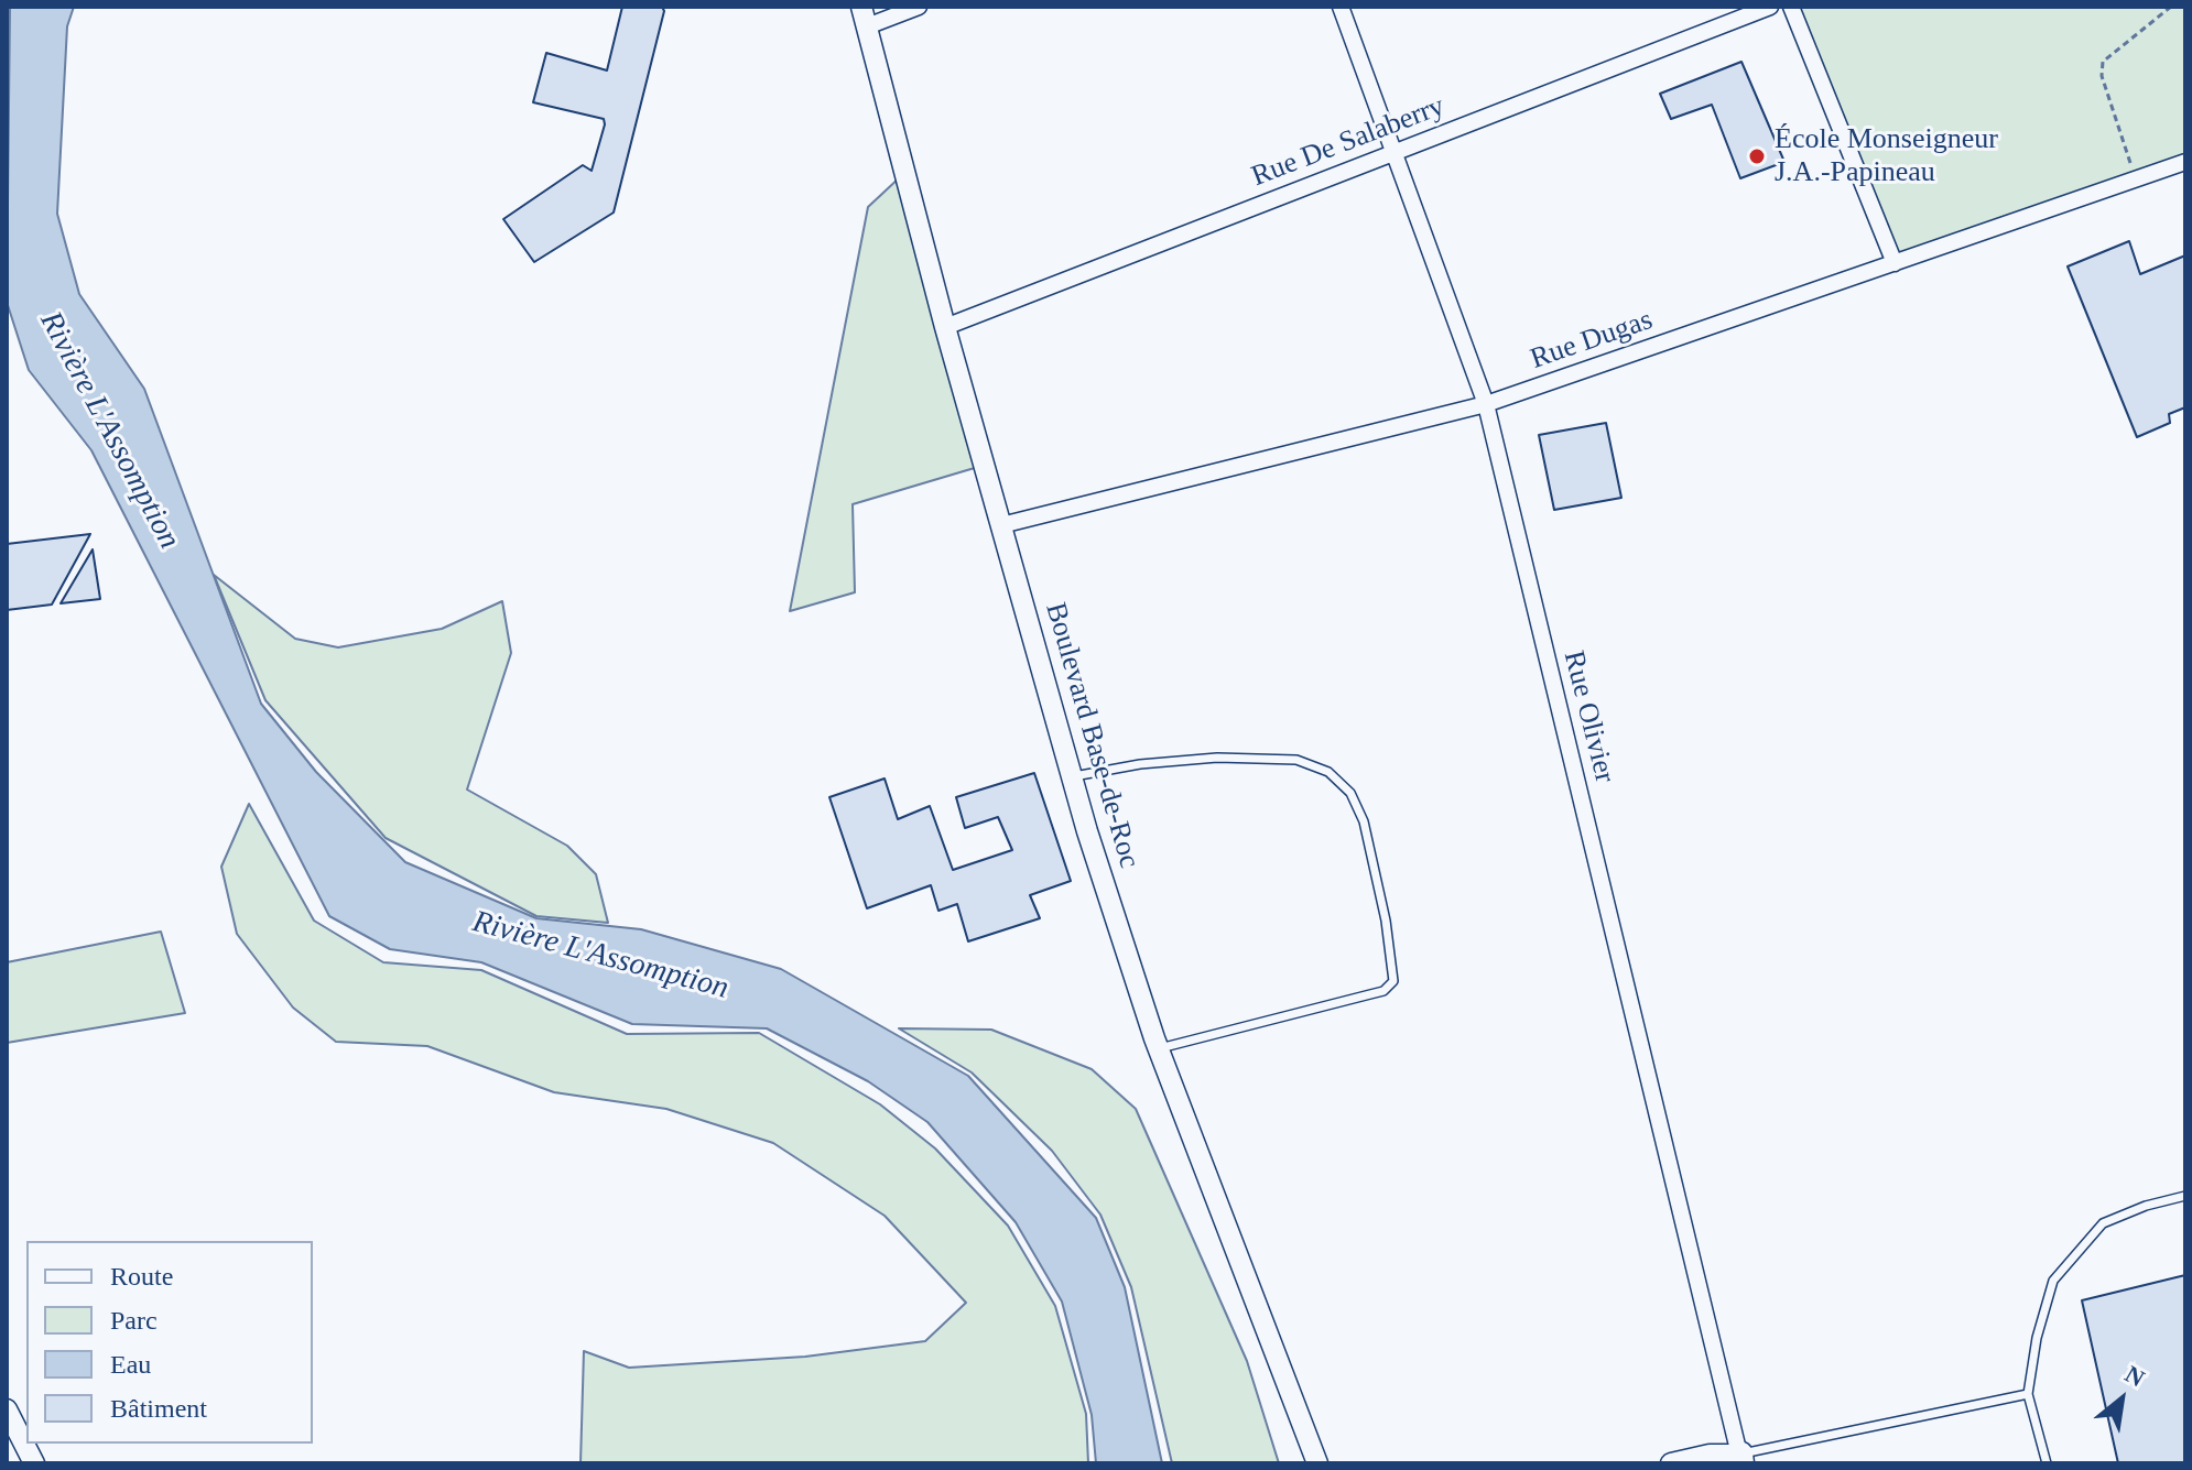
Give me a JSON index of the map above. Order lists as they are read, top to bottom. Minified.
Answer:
{"streets":{"street":["Rue De Salaberry","Rue Dugas","Rue Olivier","Boulevard Base-de-Roc"]},"crossings":[["Rue De Salaberry","Rue Olivier"],["Rue De Salaberry","Boulevard Base-de-Roc"],["Rue Dugas","Rue Olivier"],["Rue Dugas","Boulevard Base-de-Roc"]],"water":["Rivière L'Assomption"],"places":["École Monseigneur J.A.-Papineau"],"legend":["Route","Parc","Eau","Bâtiment"],"north":"top right"}
